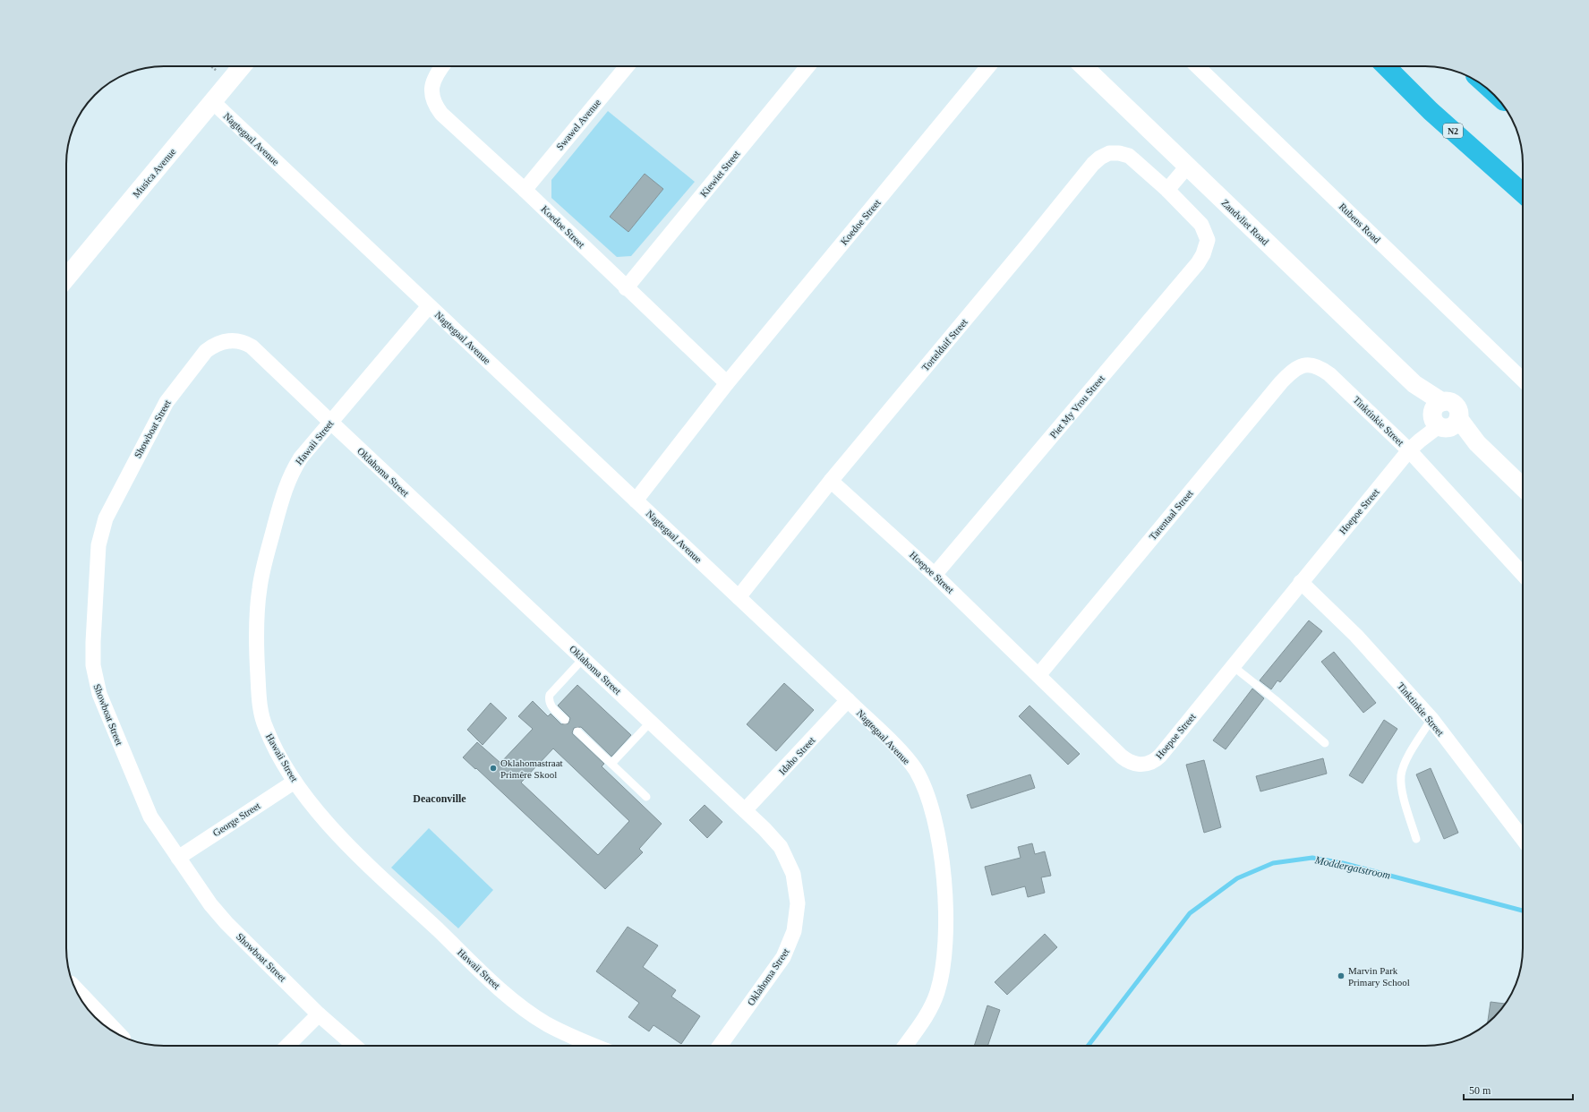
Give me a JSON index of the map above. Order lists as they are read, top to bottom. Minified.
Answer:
{"streets":{"highway":["N2"],"street":["Swawel Avenue","Nagtegaal Avenue","Musica Avenue","Kiewiet Street","Koedoe Street","Zandvliet Road","Rubens Road","Tortelduif Street","Piet My Vrou Street","Tinktinkie Street","Showboat Street","Hawaii Street","Oklahoma Street","Hoepoe Street","Tarentaal Street","Idaho Street","George Street"]},"crossings":[["Swawel Avenue","Koedoe Street"],["Nagtegaal Avenue","Musica Avenue"],["Nagtegaal Avenue","Koedoe Street"],["Nagtegaal Avenue","Tortelduif Street"],["Nagtegaal Avenue","Hawaii Street"],["Nagtegaal Avenue","Idaho Street"],["Kiewiet Street","Koedoe Street"],["Zandvliet Road","Hoepoe Street"],["Tortelduif Street","Piet My Vrou Street"],["Tortelduif Street","Hoepoe Street"],["Piet My Vrou Street","Hoepoe Street"],["Tinktinkie Street","Hoepoe Street"],["Tinktinkie Street","Tarentaal Street"],["Showboat Street","Oklahoma Street"],["Showboat Street","George Street"],["Hawaii Street","Oklahoma Street"],["Hawaii Street","George Street"],["Oklahoma Street","Idaho Street"],["Hoepoe Street","Tarentaal Street"]],"districts":["Deaconville"],"water":["Moddergatstroom"],"places":["Oklahomastraat Primêre Skool","Marvin Park Primary School"],"scale_bar":"50 m"}
